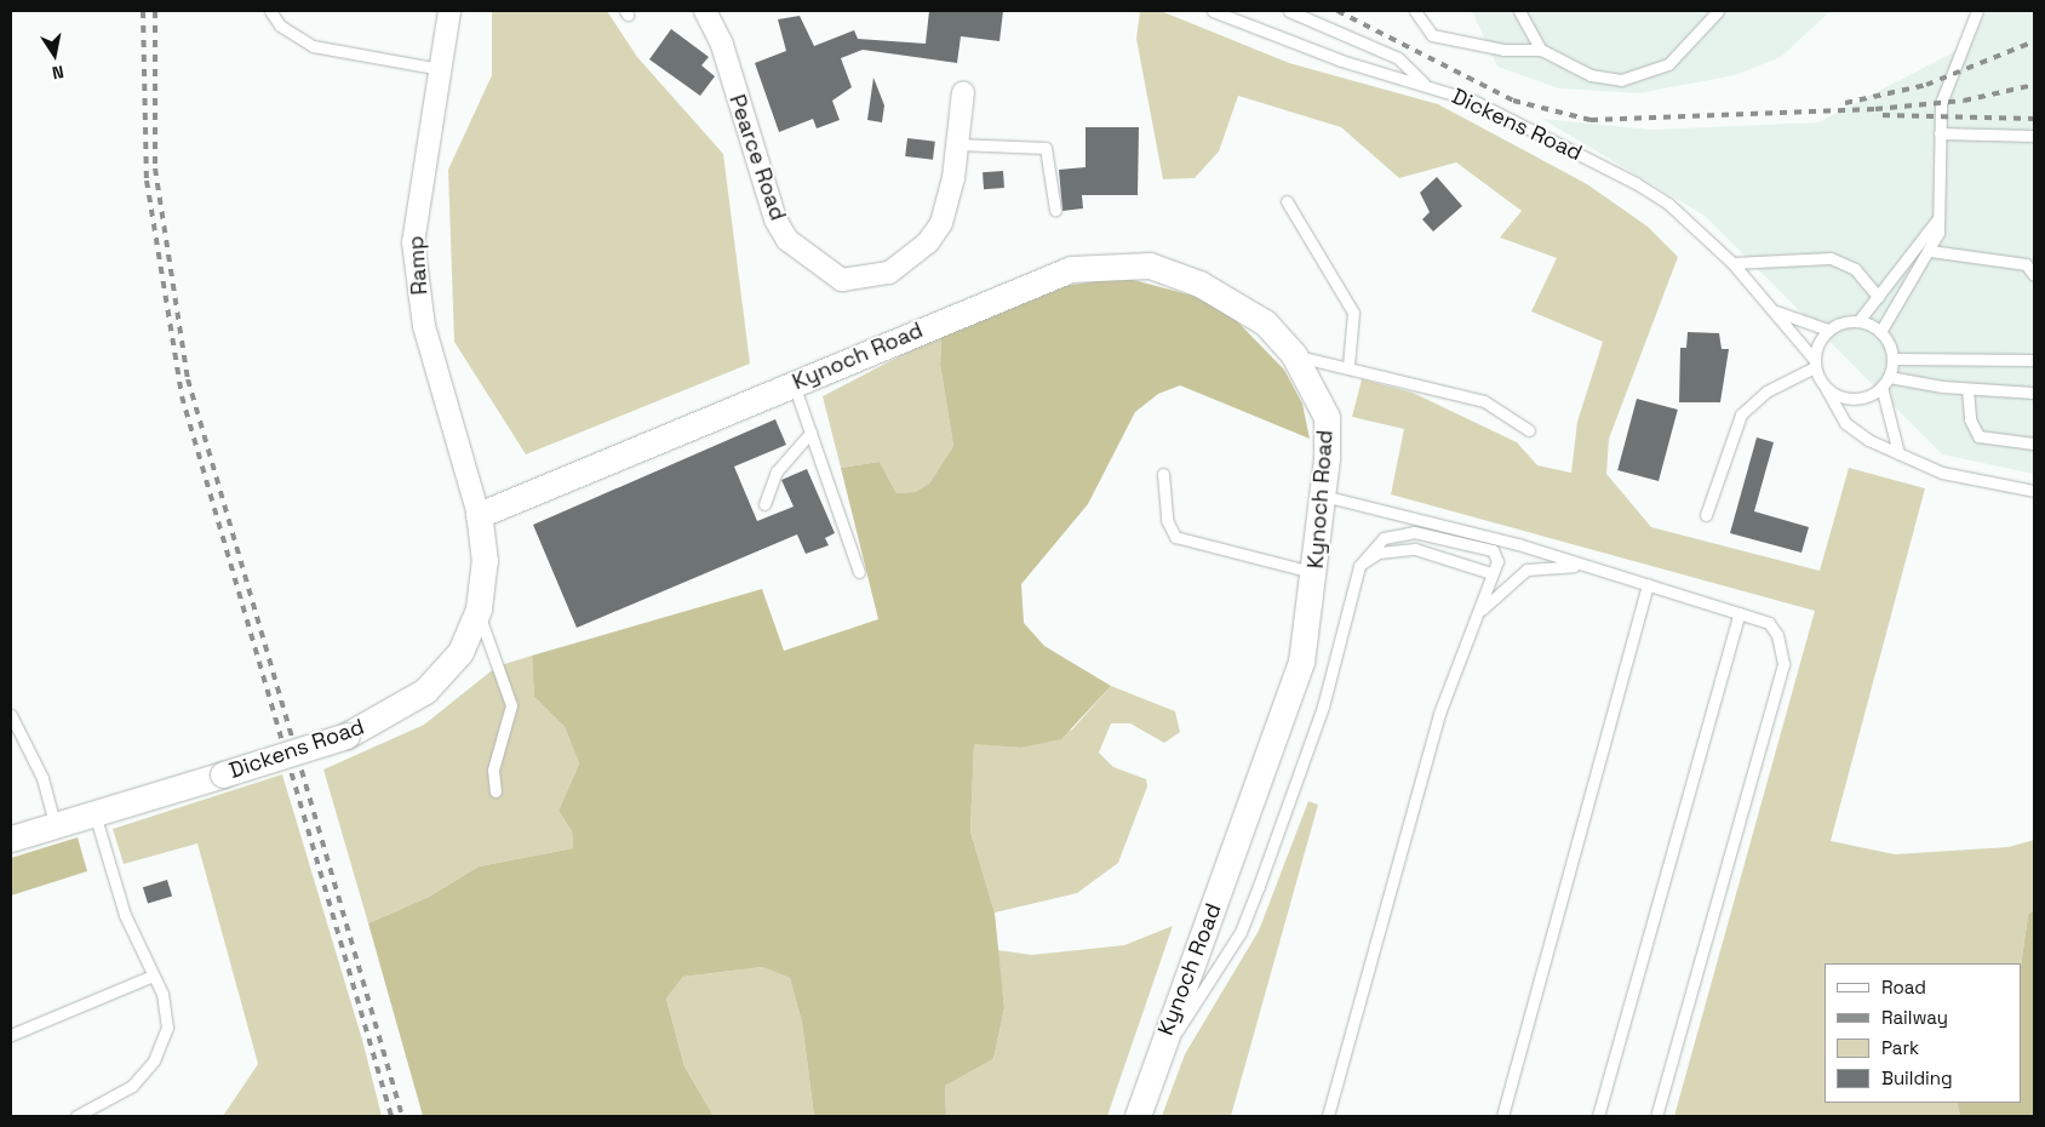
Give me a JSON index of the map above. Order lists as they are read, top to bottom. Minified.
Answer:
{"streets":{"street":["Dickens Road","Pearce Road","Ramp","Kynoch Road"]},"crossings":[["Dickens Road","Ramp"],["Dickens Road","Kynoch Road"],["Ramp","Kynoch Road"]],"legend":["Road","Railway","Park","Building"],"north":"bottom"}
